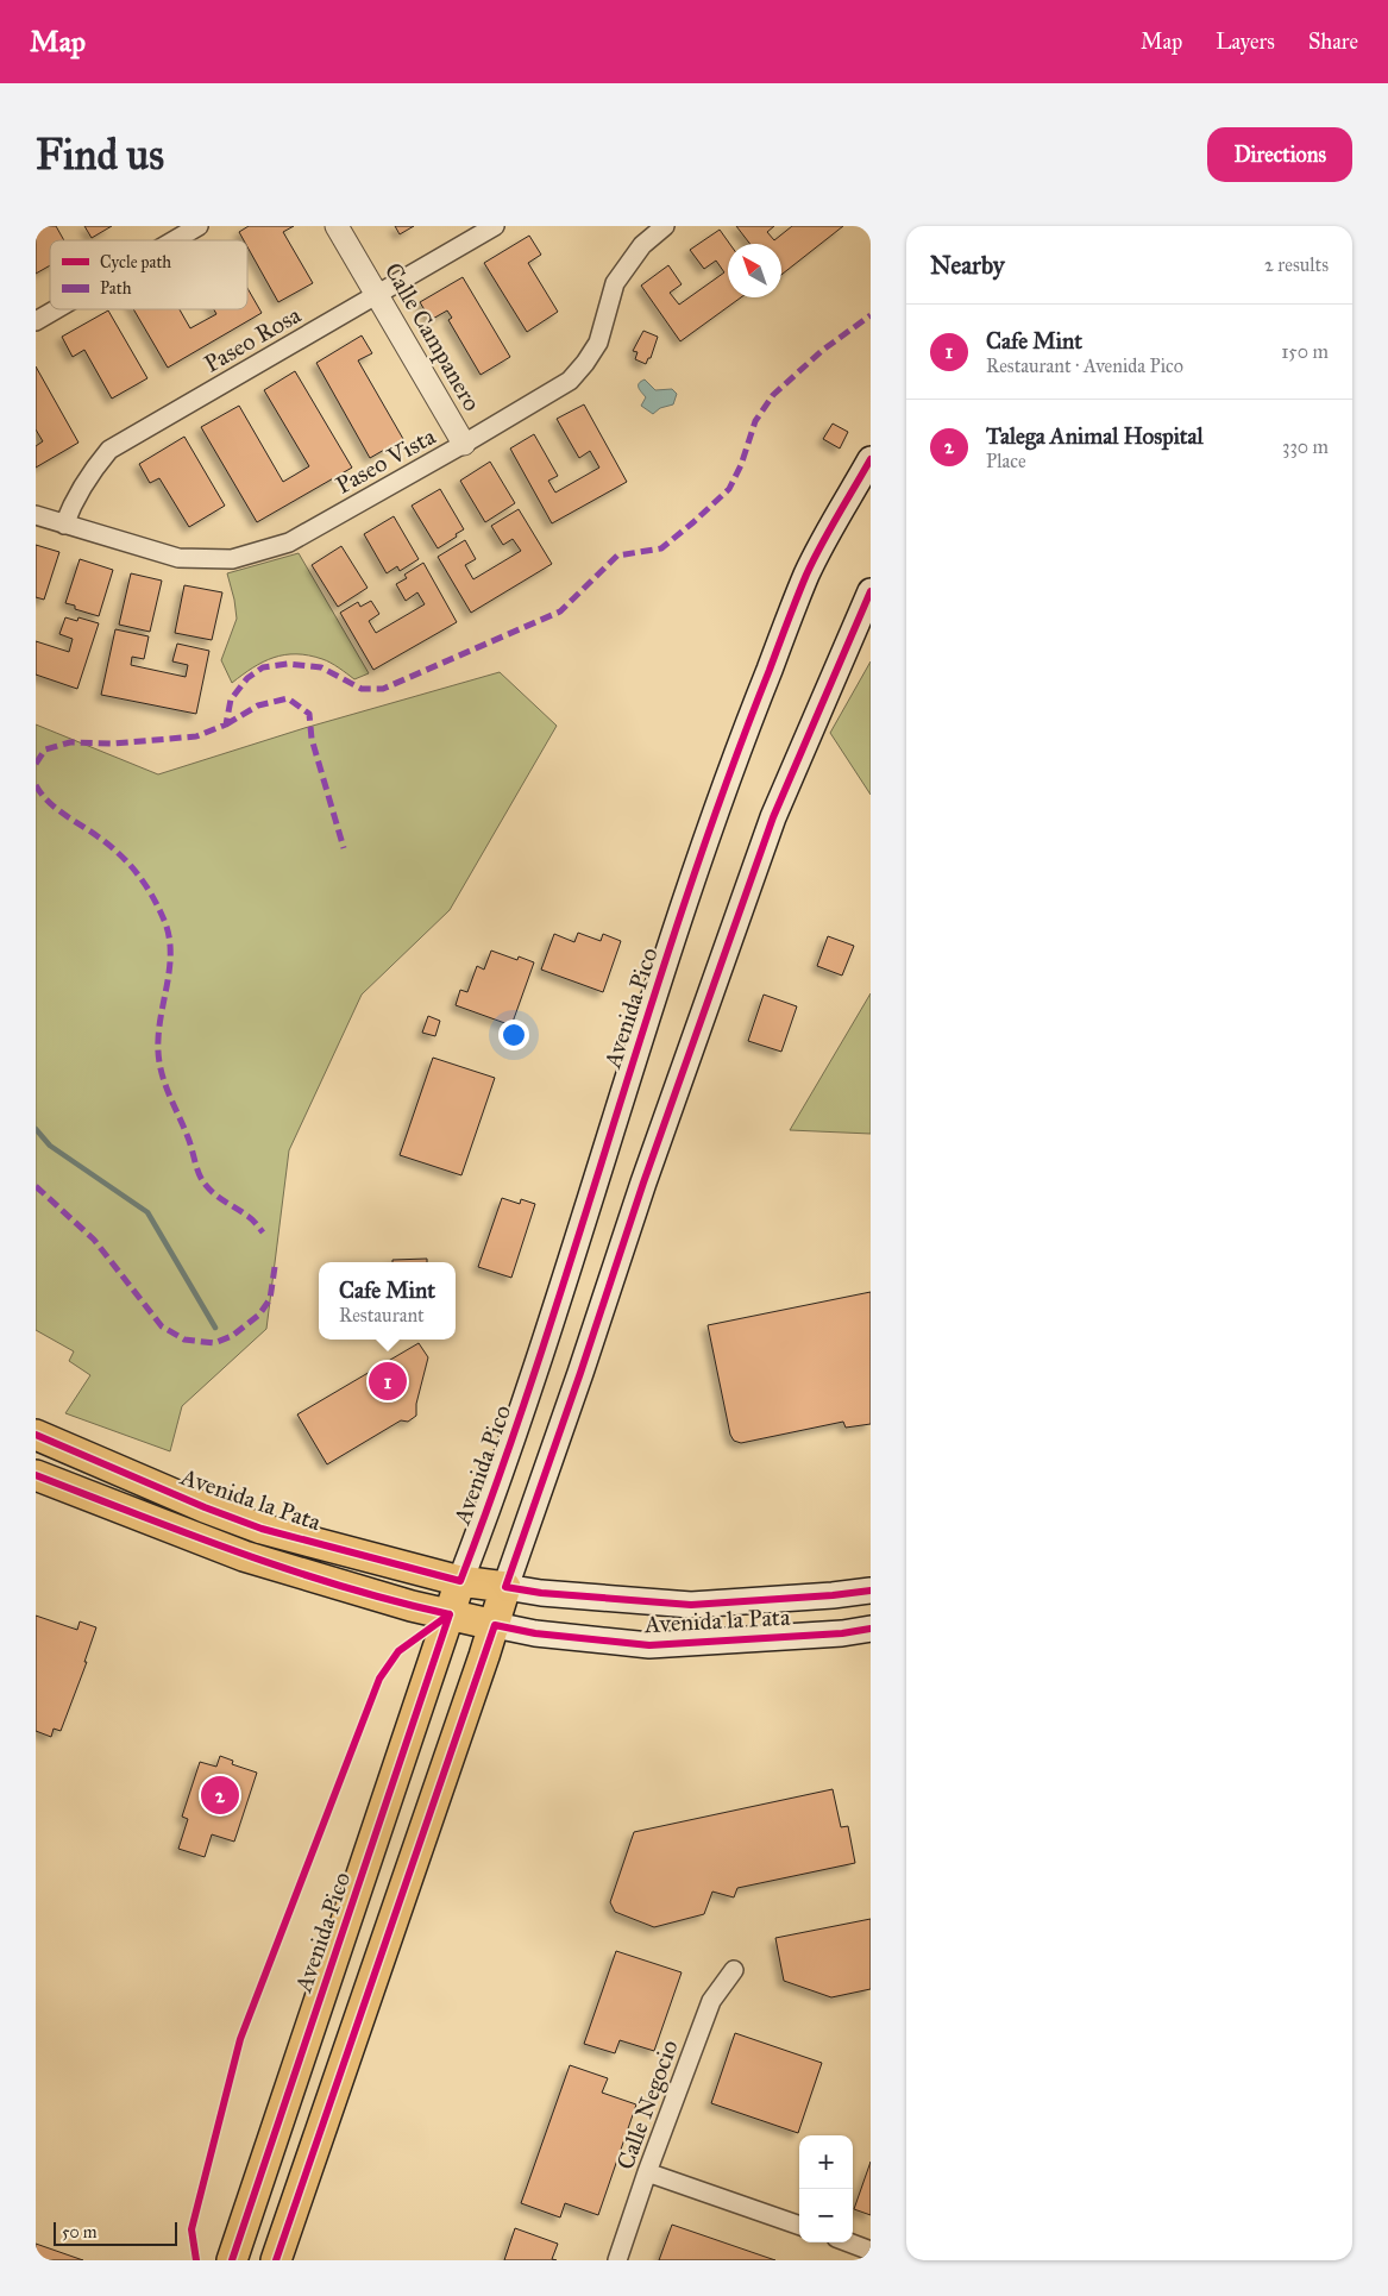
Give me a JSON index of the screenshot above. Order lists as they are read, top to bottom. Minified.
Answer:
{"streets":{"highway":["Avenida Pico","Avenida la Pata"],"street":["Calle Campanero","Paseo Rosa","Paseo Vista","Calle Negocio"]},"crossings":[["Calle Campanero","Paseo Rosa"],["Calle Campanero","Paseo Vista"],["Paseo Rosa","Paseo Vista"],["Avenida Pico","Avenida la Pata"]],"legend":["Cycle path","Path"],"scale_bar":"50 m","north":"top left","page":{"header":"Map","nav":["Map","Layers","Share"],"buttons":"Directions","title":"Find us","heading":["Nearby","2 results"],"list":[{"mark":"1","name":"Cafe Mint","note":"Restaurant · Avenida Pico","value":"150 m"},{"mark":"2","name":"Talega Animal Hospital","note":"Place","value":"330 m"}],"popup":["Cafe Mint","Restaurant"],"pins":["1","2"],"map_buttons":["+","−"],"scale":"50 m"}}
